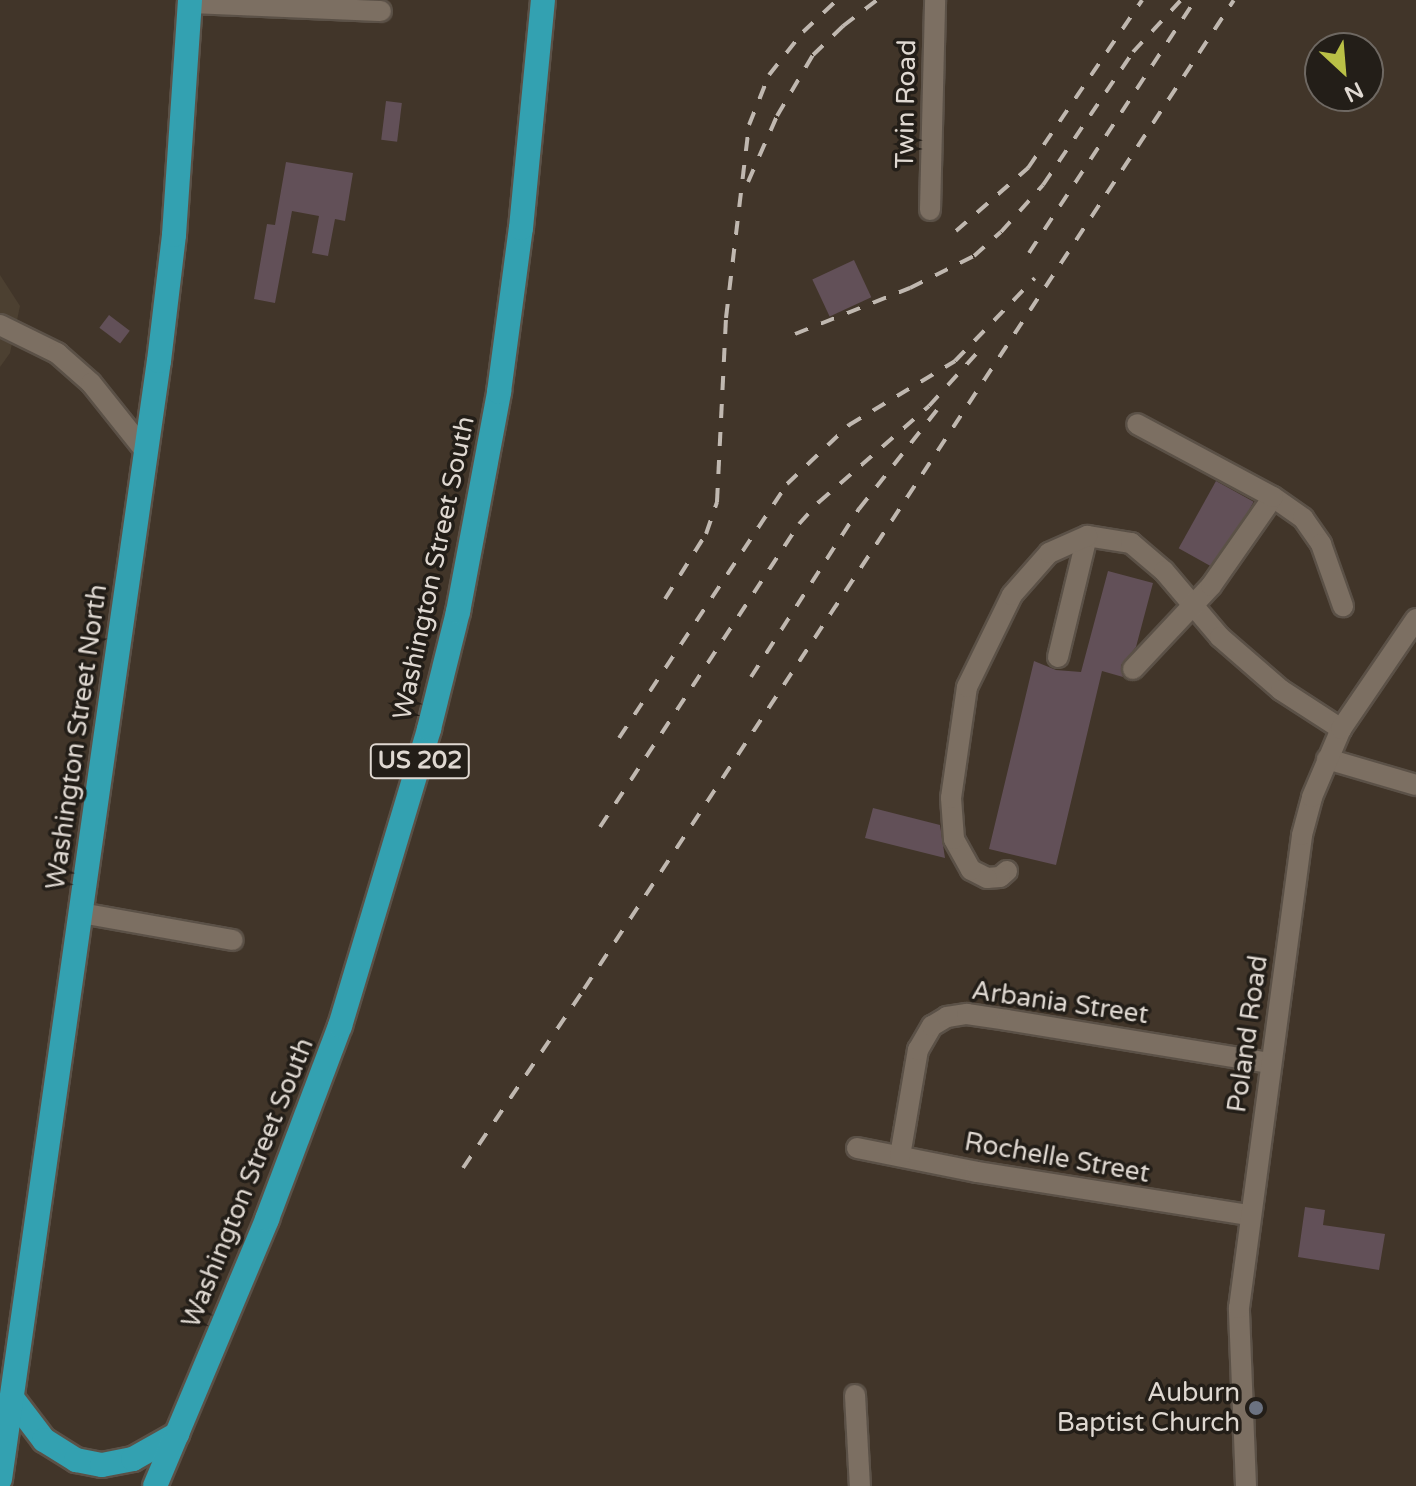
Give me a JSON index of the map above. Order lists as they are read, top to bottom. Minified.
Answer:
{"streets":{"highway":["Washington Street South","Washington Street North","US 202"],"street":["Twin Road","Arbania Street","Poland Road","Rochelle Street"]},"crossings":[["Arbania Street","Poland Road"],["Arbania Street","Rochelle Street"],["Poland Road","Rochelle Street"]],"places":["Auburn Baptist Church"],"north":"bottom right"}
